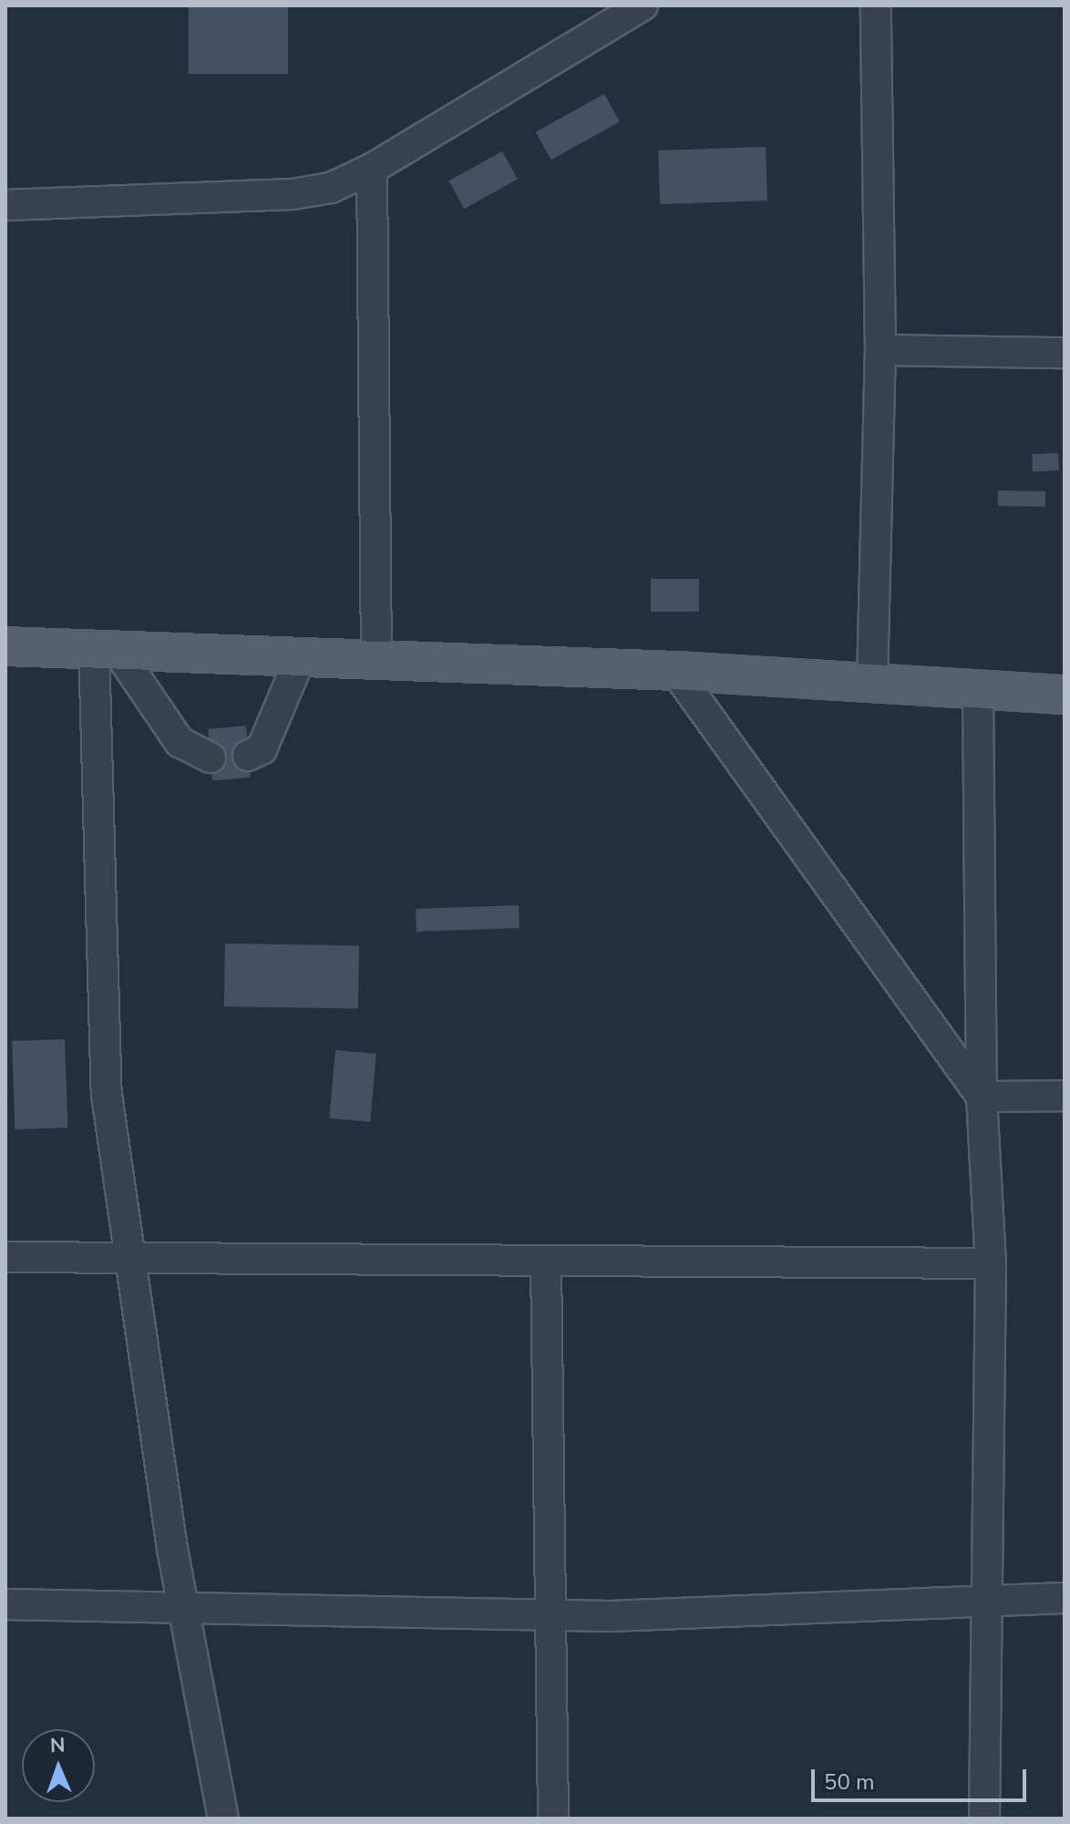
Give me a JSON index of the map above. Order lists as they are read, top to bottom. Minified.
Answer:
{"scale_bar":"50 m","north":"top"}
